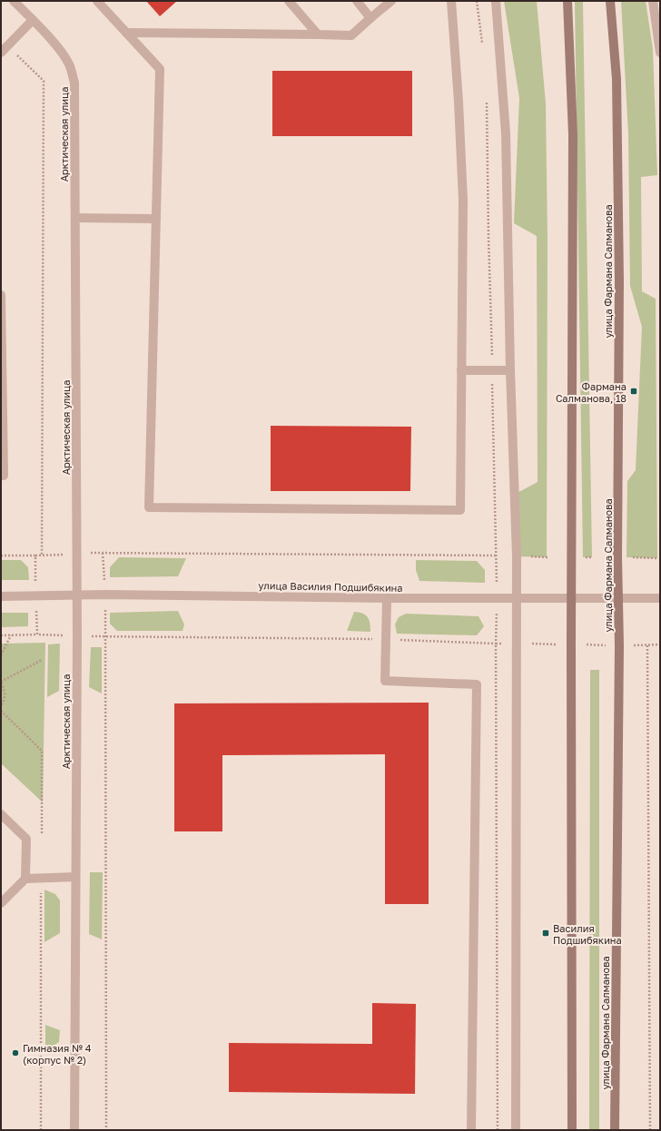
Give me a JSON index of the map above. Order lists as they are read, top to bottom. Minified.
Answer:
{"streets":{"street":["Арктическая улица","улица Фармана Салманова","улица Василия Подшибякина"]},"crossings":[["Арктическая улица","улица Василия Подшибякина"],["улица Фармана Салманова","улица Василия Подшибякина"]],"places":{"transit":["Фармана Салманова, 18","Василия Подшибякина"],"other":["Гимназия № 4 (корпус № 2)"]}}
